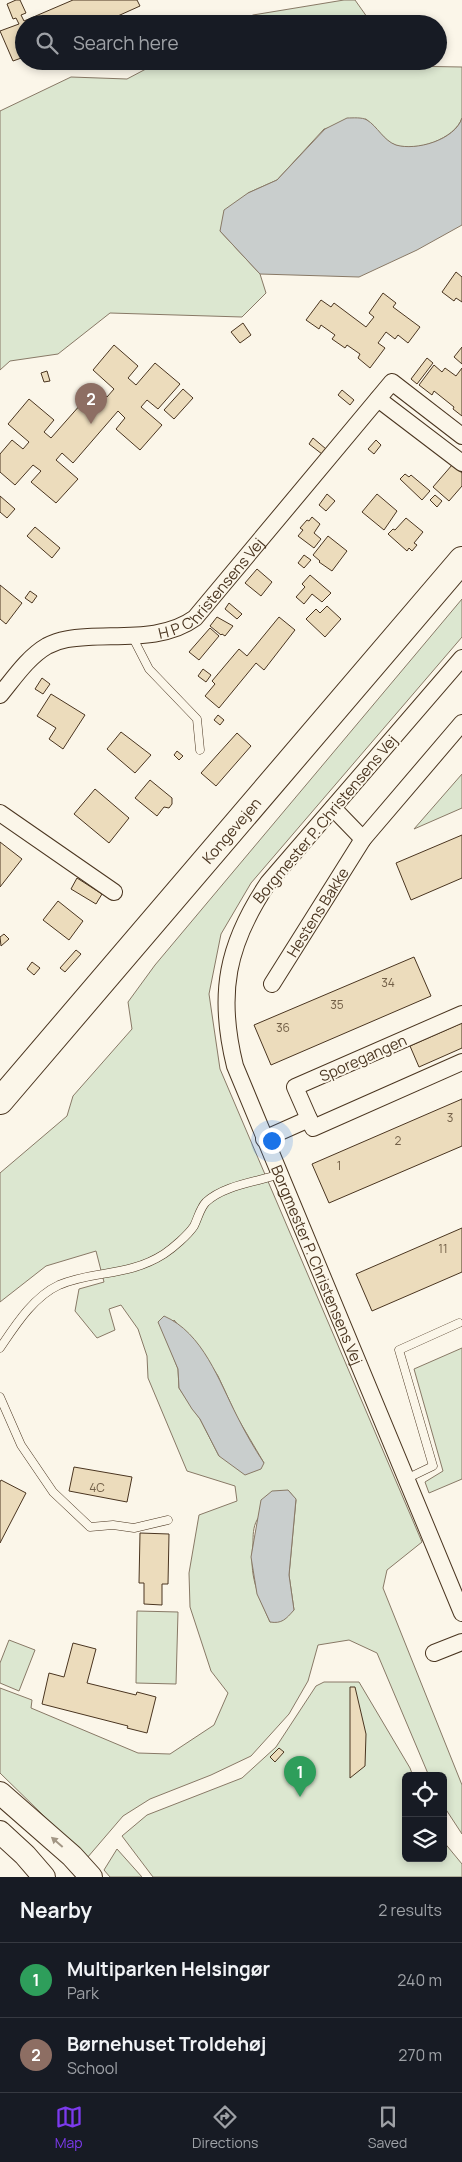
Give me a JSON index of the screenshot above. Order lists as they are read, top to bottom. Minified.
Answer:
{"streets":{"main road":["Kongevejen"],"street":["H P Christensens Vej","Borgmester P. Christensens Vej","Hestens Bakke","Sporegangen"]},"house_numbers":["34","35","36","3","2","1","11","4C"],"page":{"search":"Search here","pins":["2","1"],"heading":["Nearby","2 results"],"list":[{"mark":"1","name":"Multiparken Helsingør","note":"Park","value":"240 m"},{"mark":"2","name":"Børnehuset Troldehøj","note":"School","value":"270 m"}],"nav":["Map","Directions","Saved"]}}
